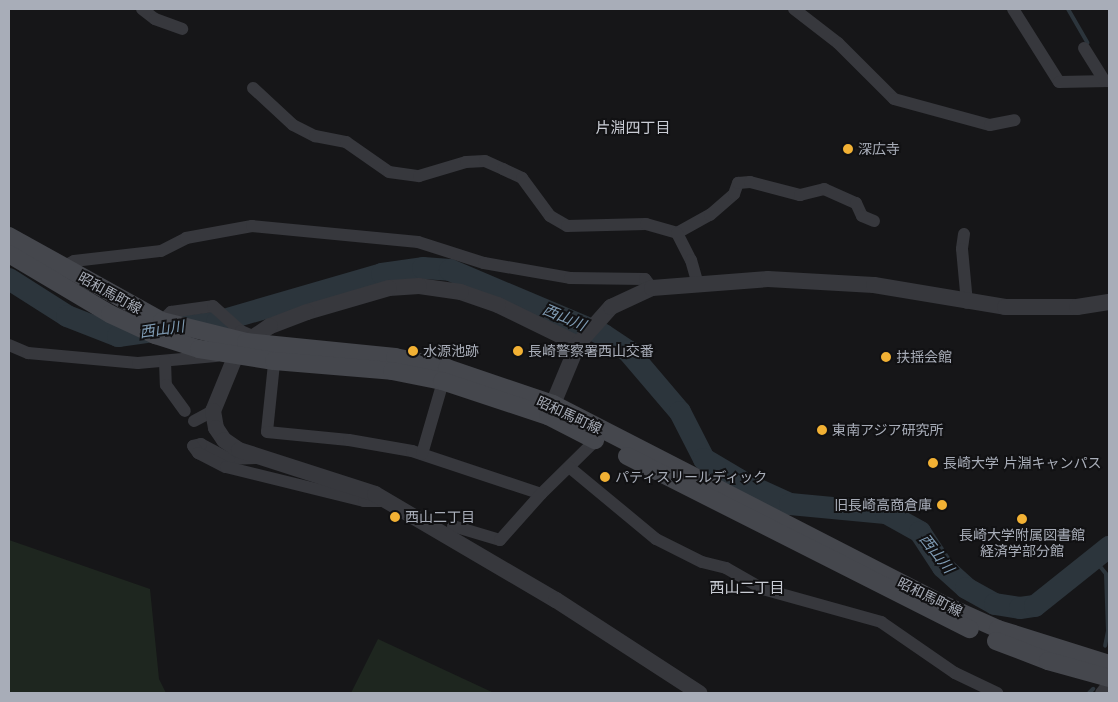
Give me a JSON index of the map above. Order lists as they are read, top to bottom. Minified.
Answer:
{"streets":{"main road":["昭和馬町線"]},"districts":["片淵四丁目","西山二丁目"],"water":["西山川"],"places":["深広寺","水源池跡","長崎警察署西山交番","扶揺会館","東南アジア研究所","長崎大学 片淵キャンパス","パティスリールディック","旧長崎高商倉庫","西山二丁目","長崎大学附属図書館 経済学部分館"]}
